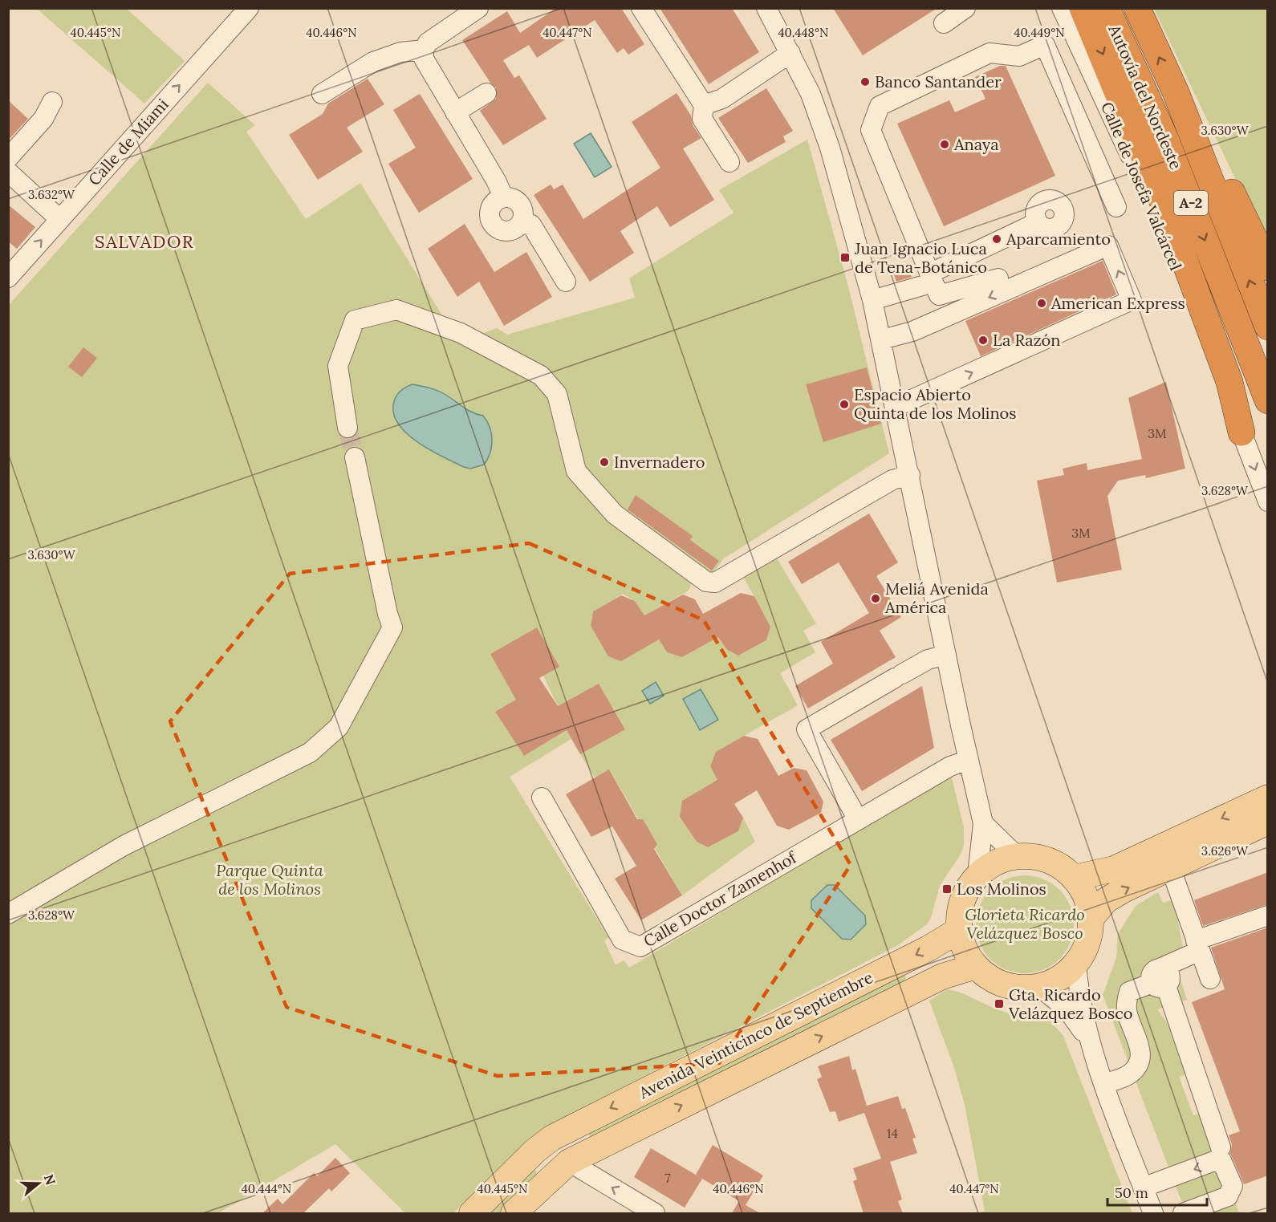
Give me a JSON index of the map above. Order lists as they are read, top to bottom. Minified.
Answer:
{"streets":{"highway":["Autovía del Nordeste","A-2"],"main road":["Avenida Veinticinco de Septiembre"],"street":["Calle de Miami","Calle de Josefa Valcárcel","Calle Doctor Zamenhof"]},"one_way":["Calle de Miami"],"districts":["SALVADOR"],"parks":["Parque Quinta de los Molinos","Glorieta Ricardo Velázquez Bosco"],"places":{"other":["Banco Santander","Anaya","Aparcamiento","American Express","La Razón","Espacio Abierto Quinta de los Molinos","Invernadero","Meliá Avenida América"],"transit":["Juan Ignacio Luca de Tena-Botánico","Los Molinos","Gta. Ricardo Velázquez Bosco"]},"house_numbers":["3M","3M","14","7"],"scale_bar":"50 m","north":"right","coordinates":["40.445°N","40.446°N","40.447°N","40.448°N","40.449°N","3.630°W","3.632°W","3.628°W","3.626°W","40.444°N"]}
